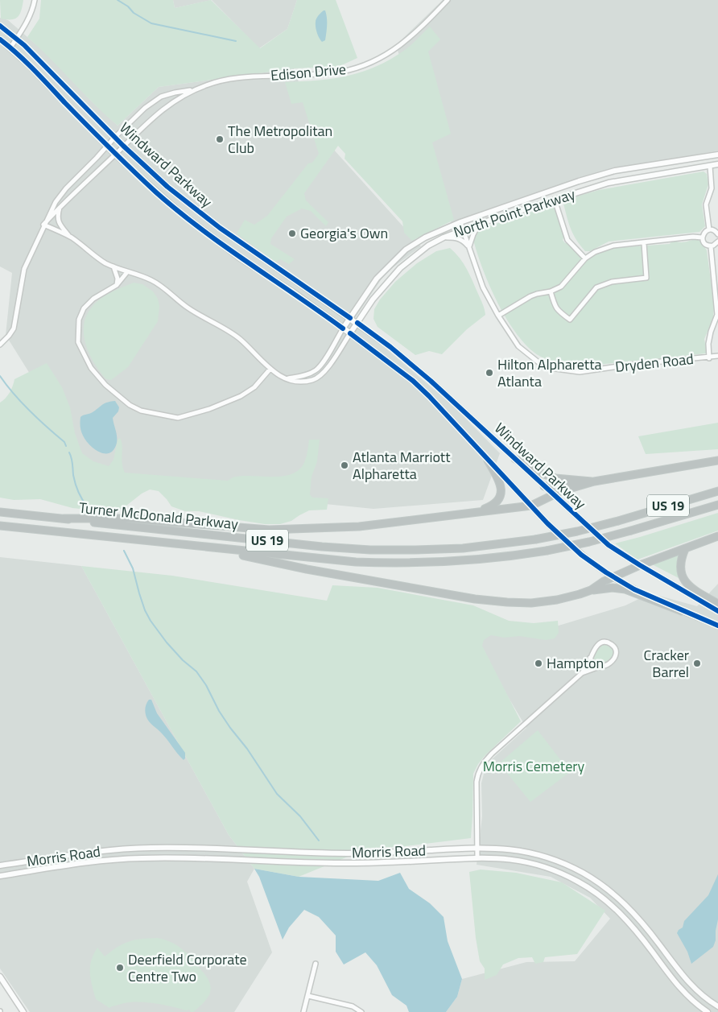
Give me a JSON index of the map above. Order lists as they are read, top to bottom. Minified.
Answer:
{"streets":{"highway":["US 19","Turner McDonald Parkway"],"main road":["Windward Parkway"],"street":["Edison Drive","North Point Parkway","Dryden Road","Morris Road"]},"crossings":[["Edison Drive","Windward Parkway"],["Windward Parkway","North Point Parkway"],["North Point Parkway","Dryden Road"]],"parks":["Morris Cemetery"],"places":["The Metropolitan Club","Georgia's Own","Hilton Alpharetta Atlanta","Atlanta Marriott Alpharetta","Hampton","Cracker Barrel","Deerfield Corporate Centre Two"]}
